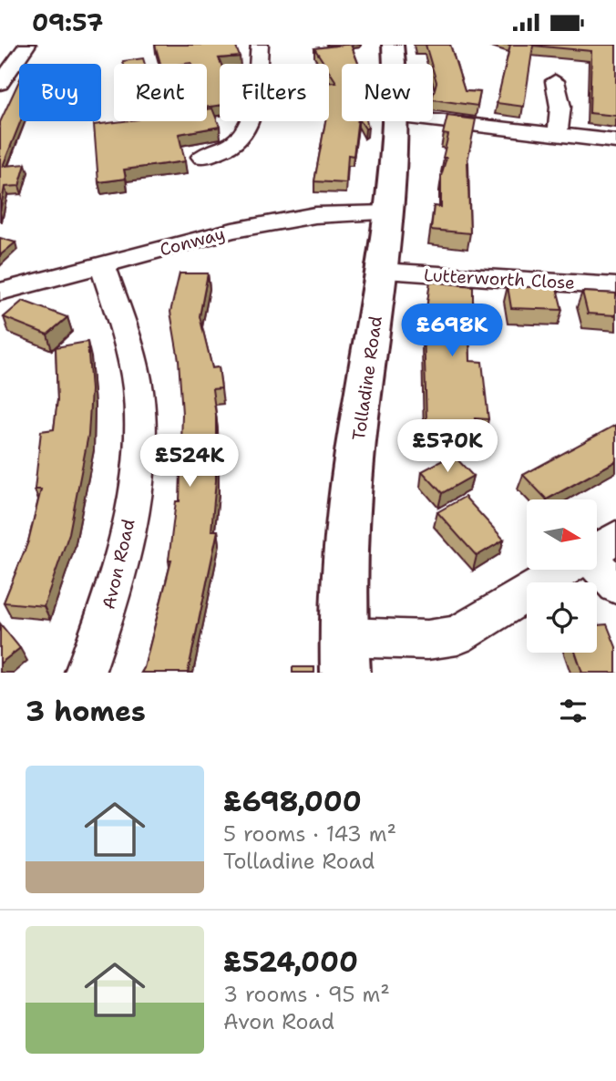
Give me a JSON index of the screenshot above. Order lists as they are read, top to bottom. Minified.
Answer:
{"streets":{"main road":["Tolladine Road"],"street":["Conway","Lutterworth Close","Avon Road"]},"crossings":[["Conway","Tolladine Road"],["Conway","Avon Road"],["Lutterworth Close","Tolladine Road"]],"north":"right","page":{"status":"09:57","chip":["Buy","Rent","Filters","New"],"price":["£698K","£570K","£524K"],"heading":"3 homes","list":[{"name":"£698,000","note":"5 rooms · 143 m² · Tolladine Road"},{"name":"£524,000","note":"3 rooms · 95 m² · Avon Road"}]}}
